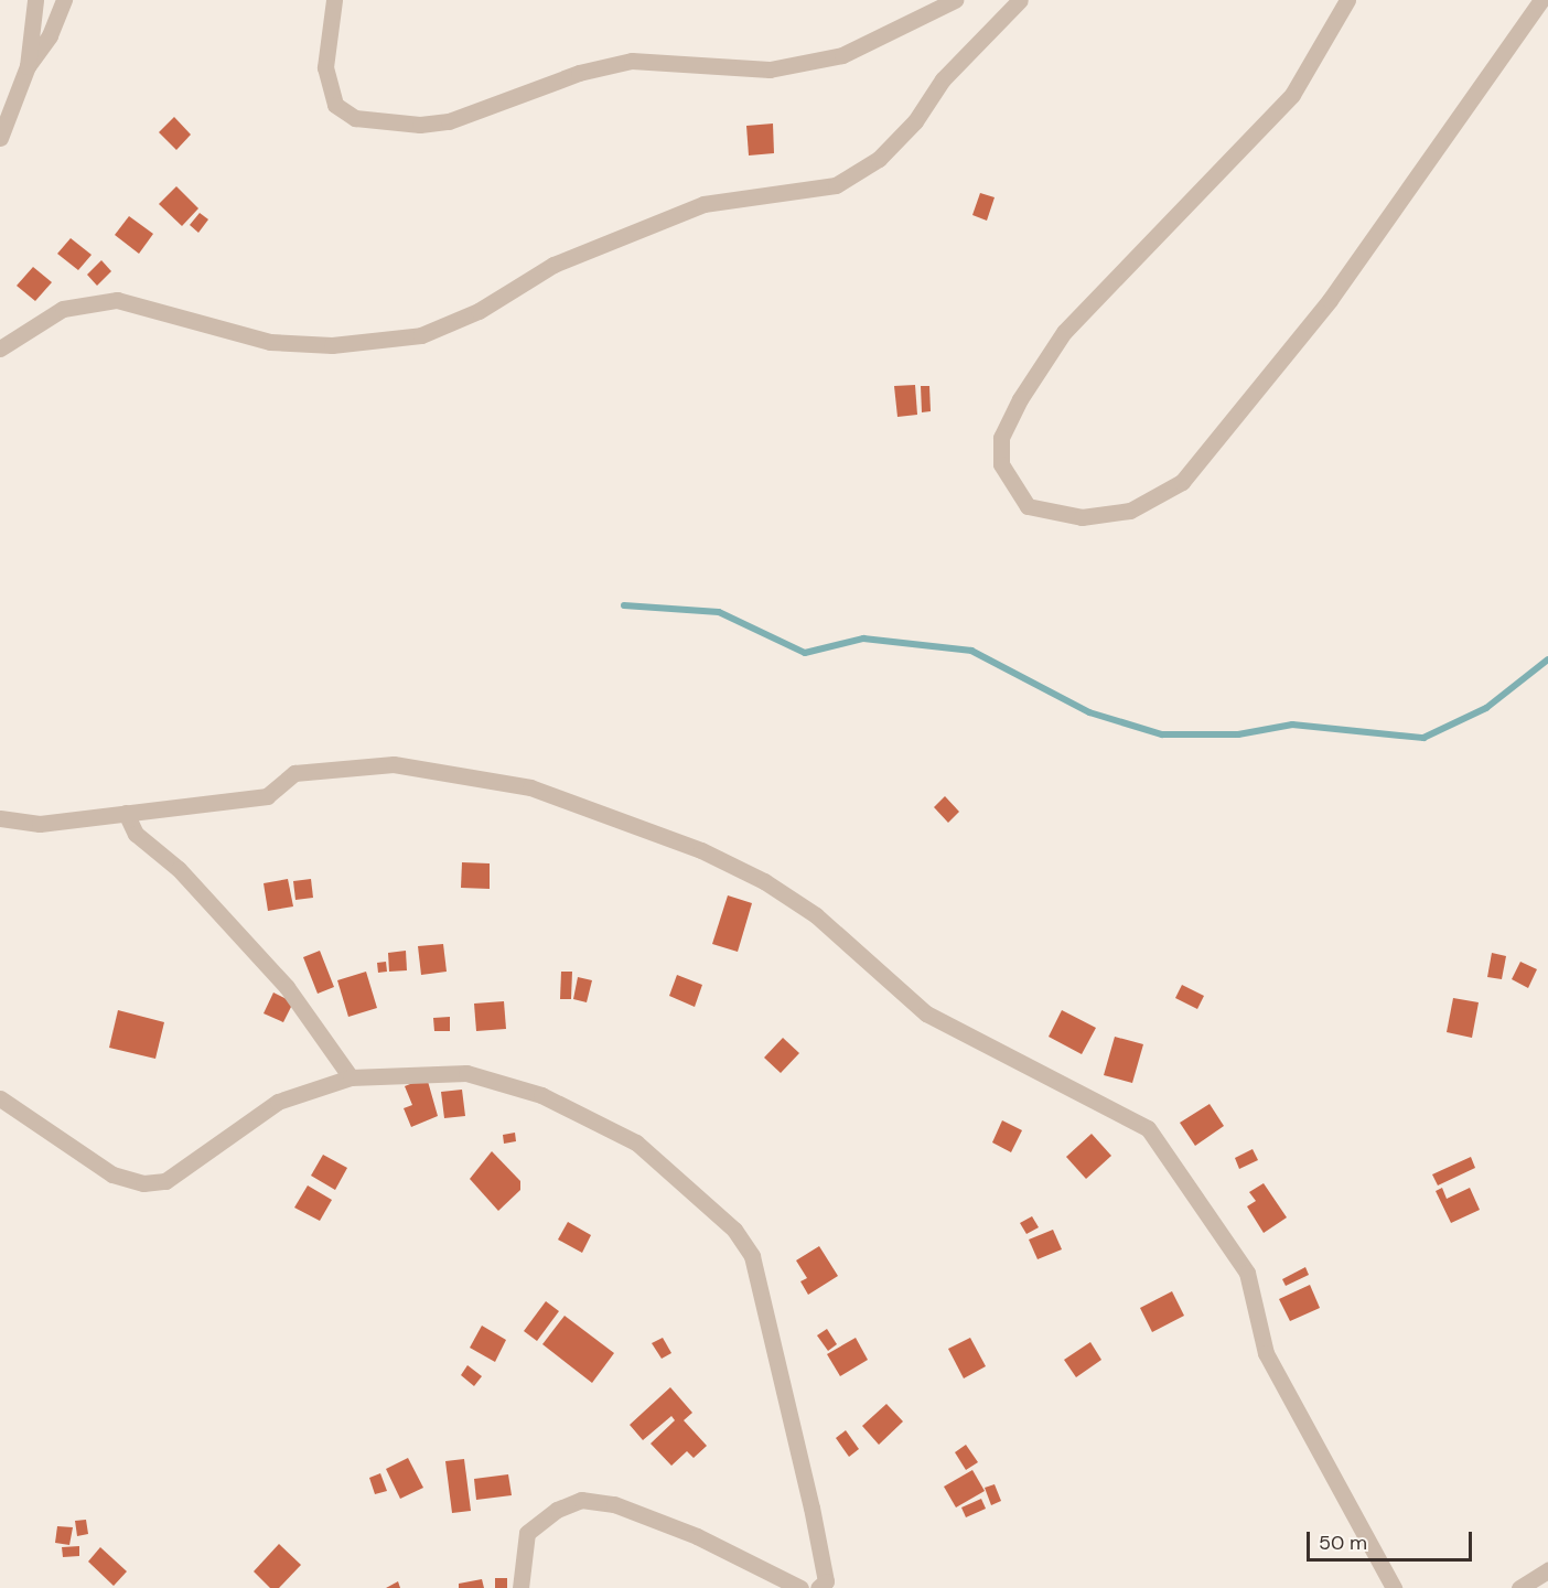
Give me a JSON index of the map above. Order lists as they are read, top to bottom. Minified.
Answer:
{"scale_bar":"50 m"}
